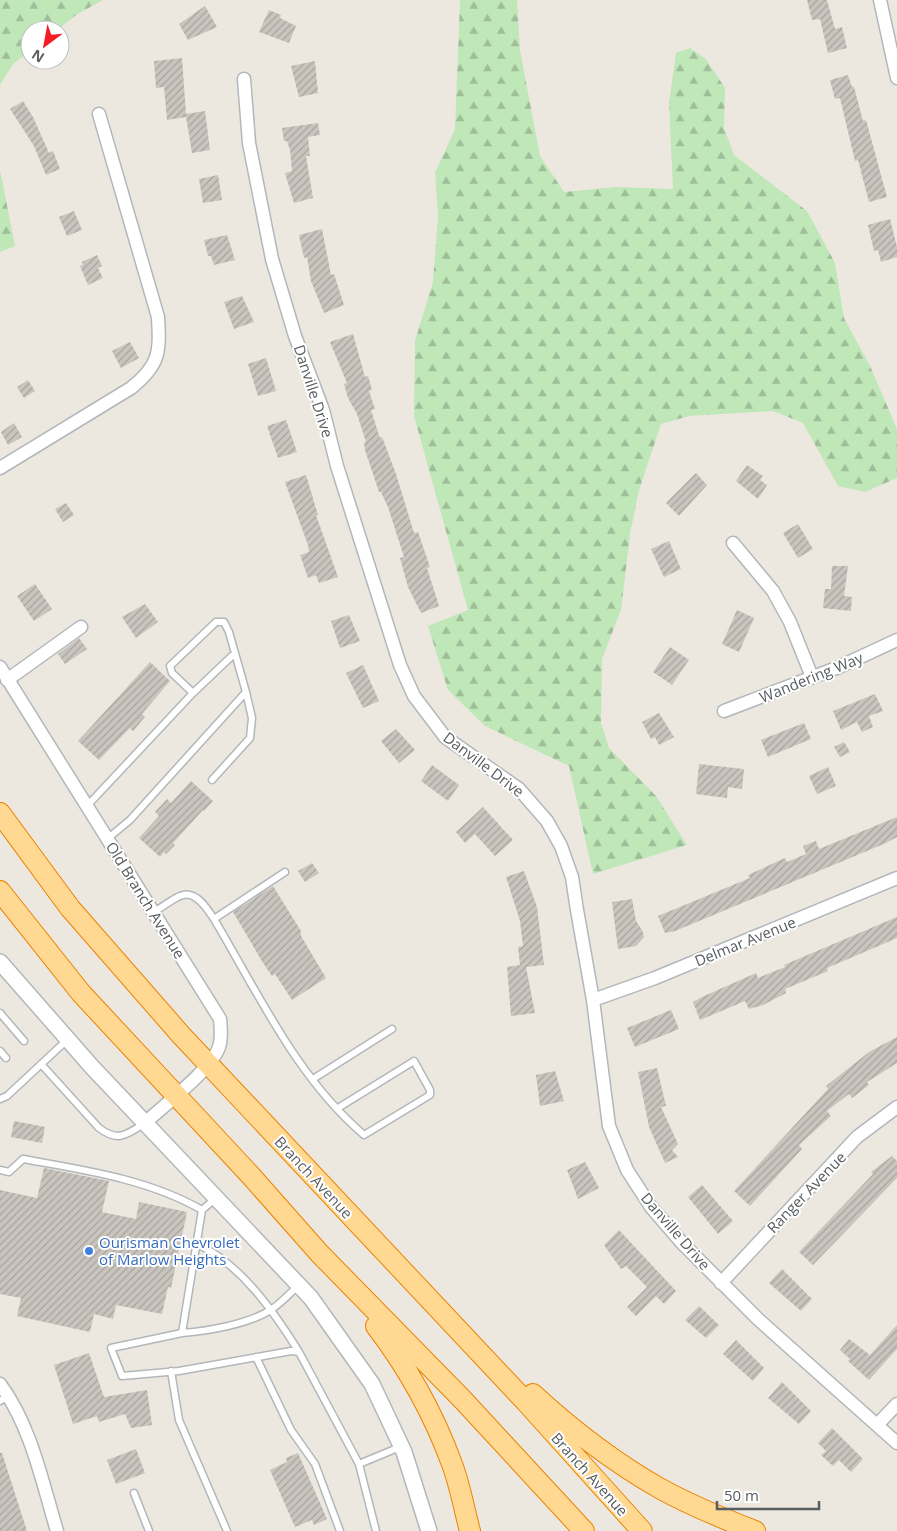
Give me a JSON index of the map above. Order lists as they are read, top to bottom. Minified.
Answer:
{"streets":{"highway":["Branch Avenue"],"street":["Danville Drive","Wandering Way","Old Branch Avenue","Delmar Avenue","Ranger Avenue"]},"crossings":[["Danville Drive","Delmar Avenue"],["Danville Drive","Ranger Avenue"],["Old Branch Avenue","Branch Avenue"]],"places":["Ourisman Chevrolet of Marlow Heights"],"scale_bar":"50 m","north":"bottom left"}
